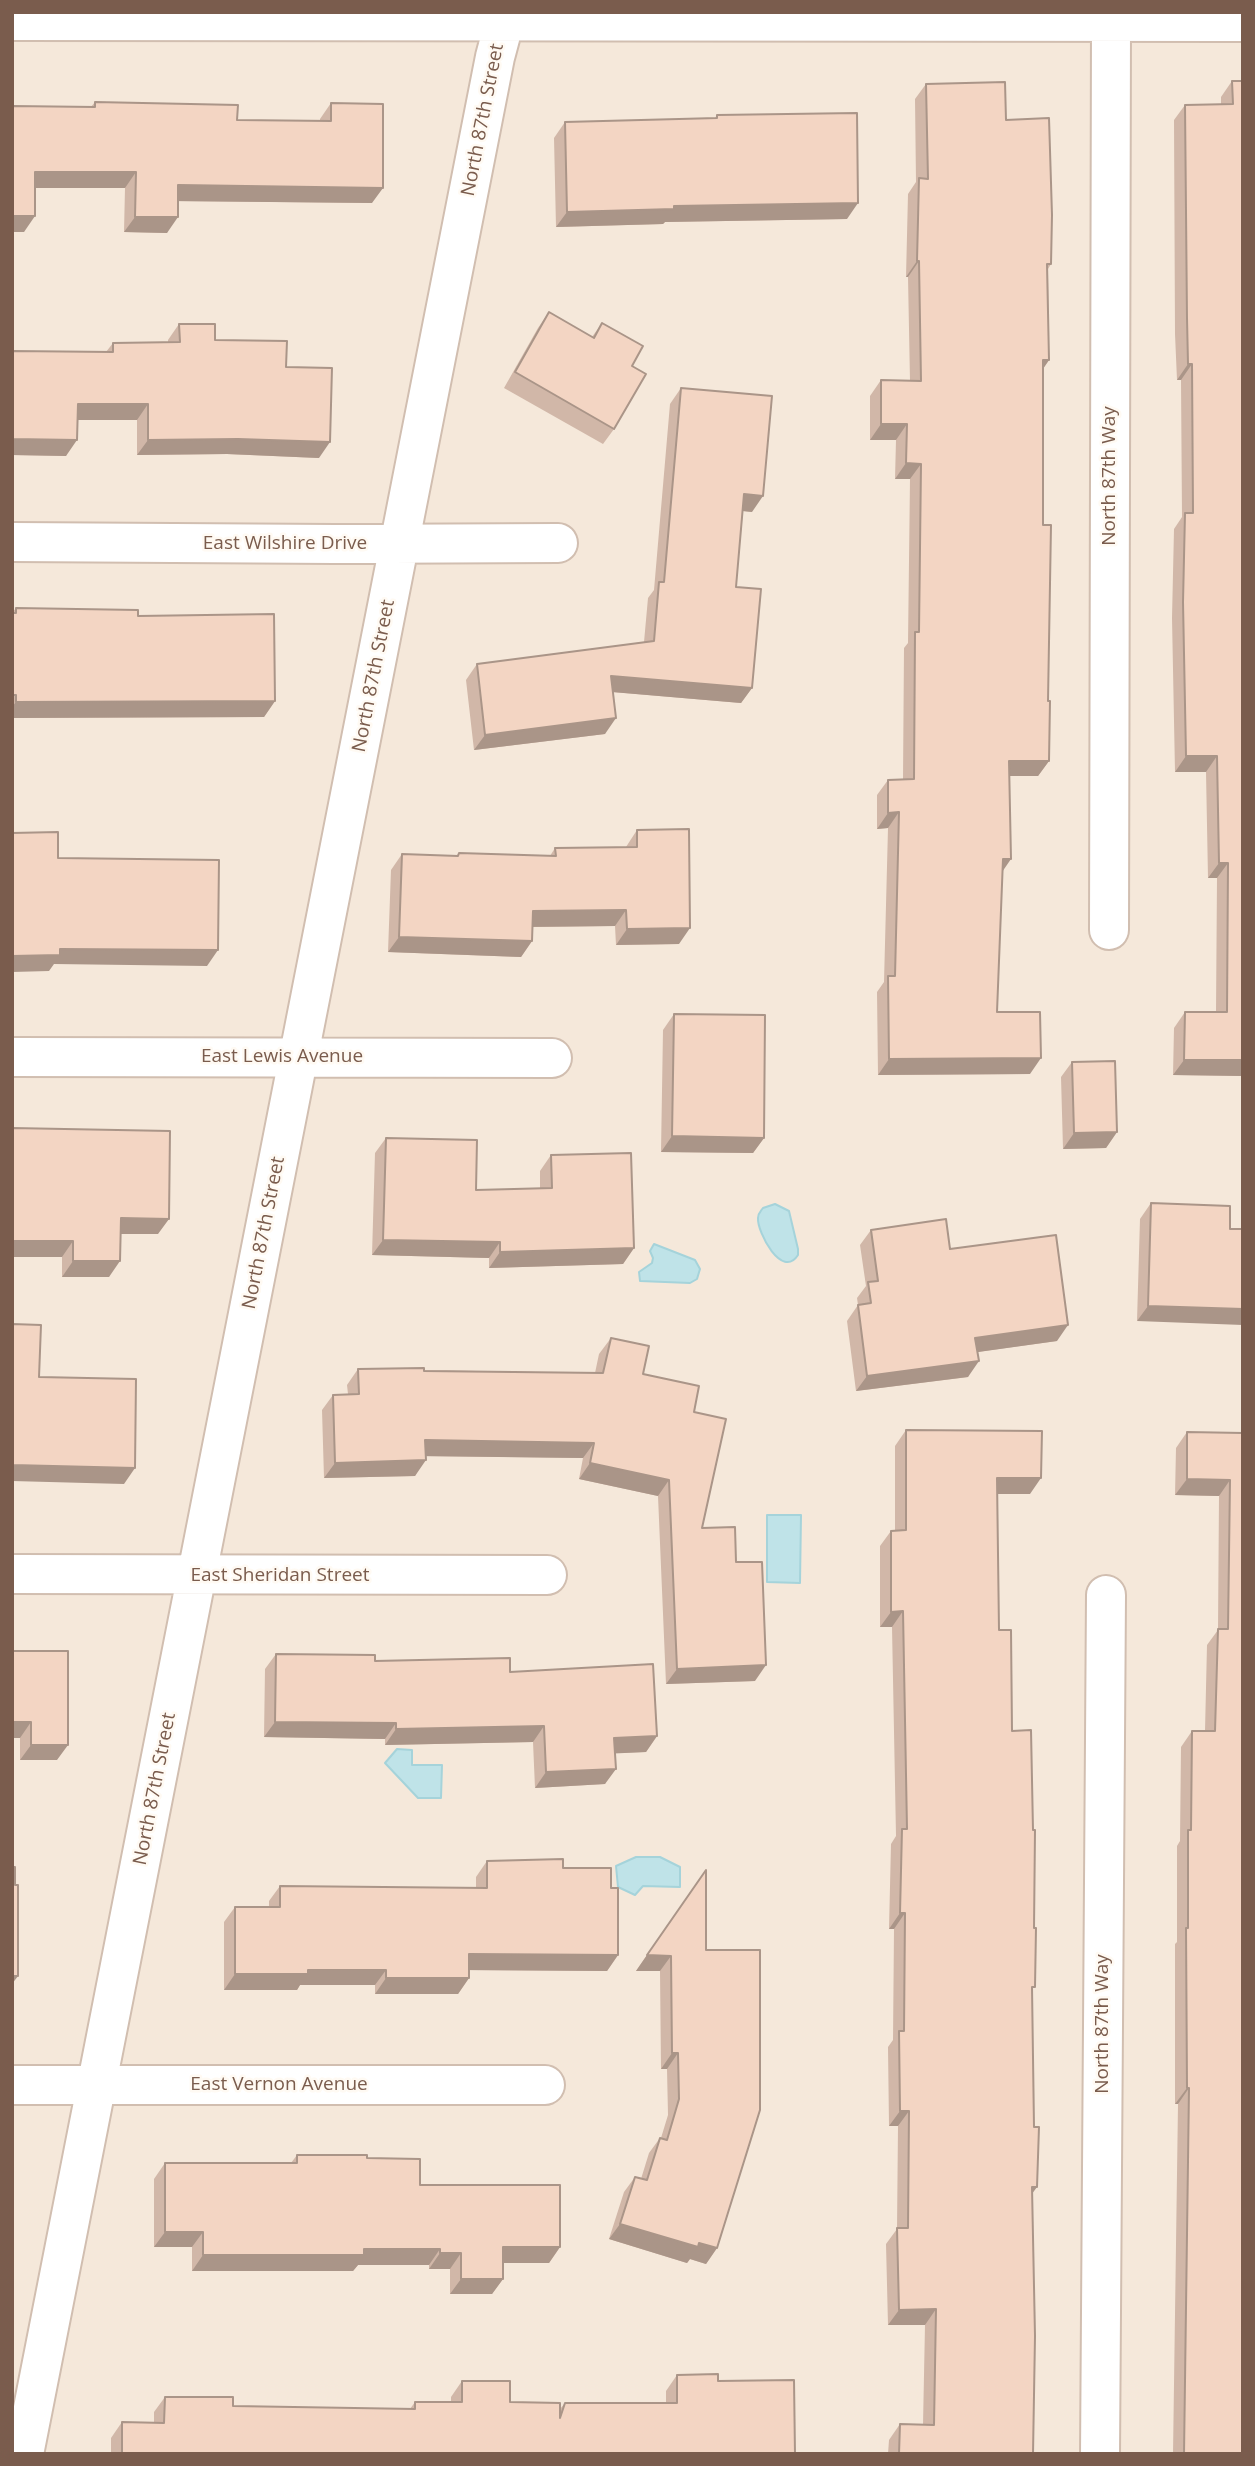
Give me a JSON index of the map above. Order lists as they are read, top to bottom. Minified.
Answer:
{"streets":{"street":["North 87th Street","North 87th Way","East Wilshire Drive","East Lewis Avenue","East Sheridan Street","East Vernon Avenue"]},"crossings":[["North 87th Street","East Wilshire Drive"],["North 87th Street","East Lewis Avenue"],["North 87th Street","East Sheridan Street"],["North 87th Street","East Vernon Avenue"]]}
